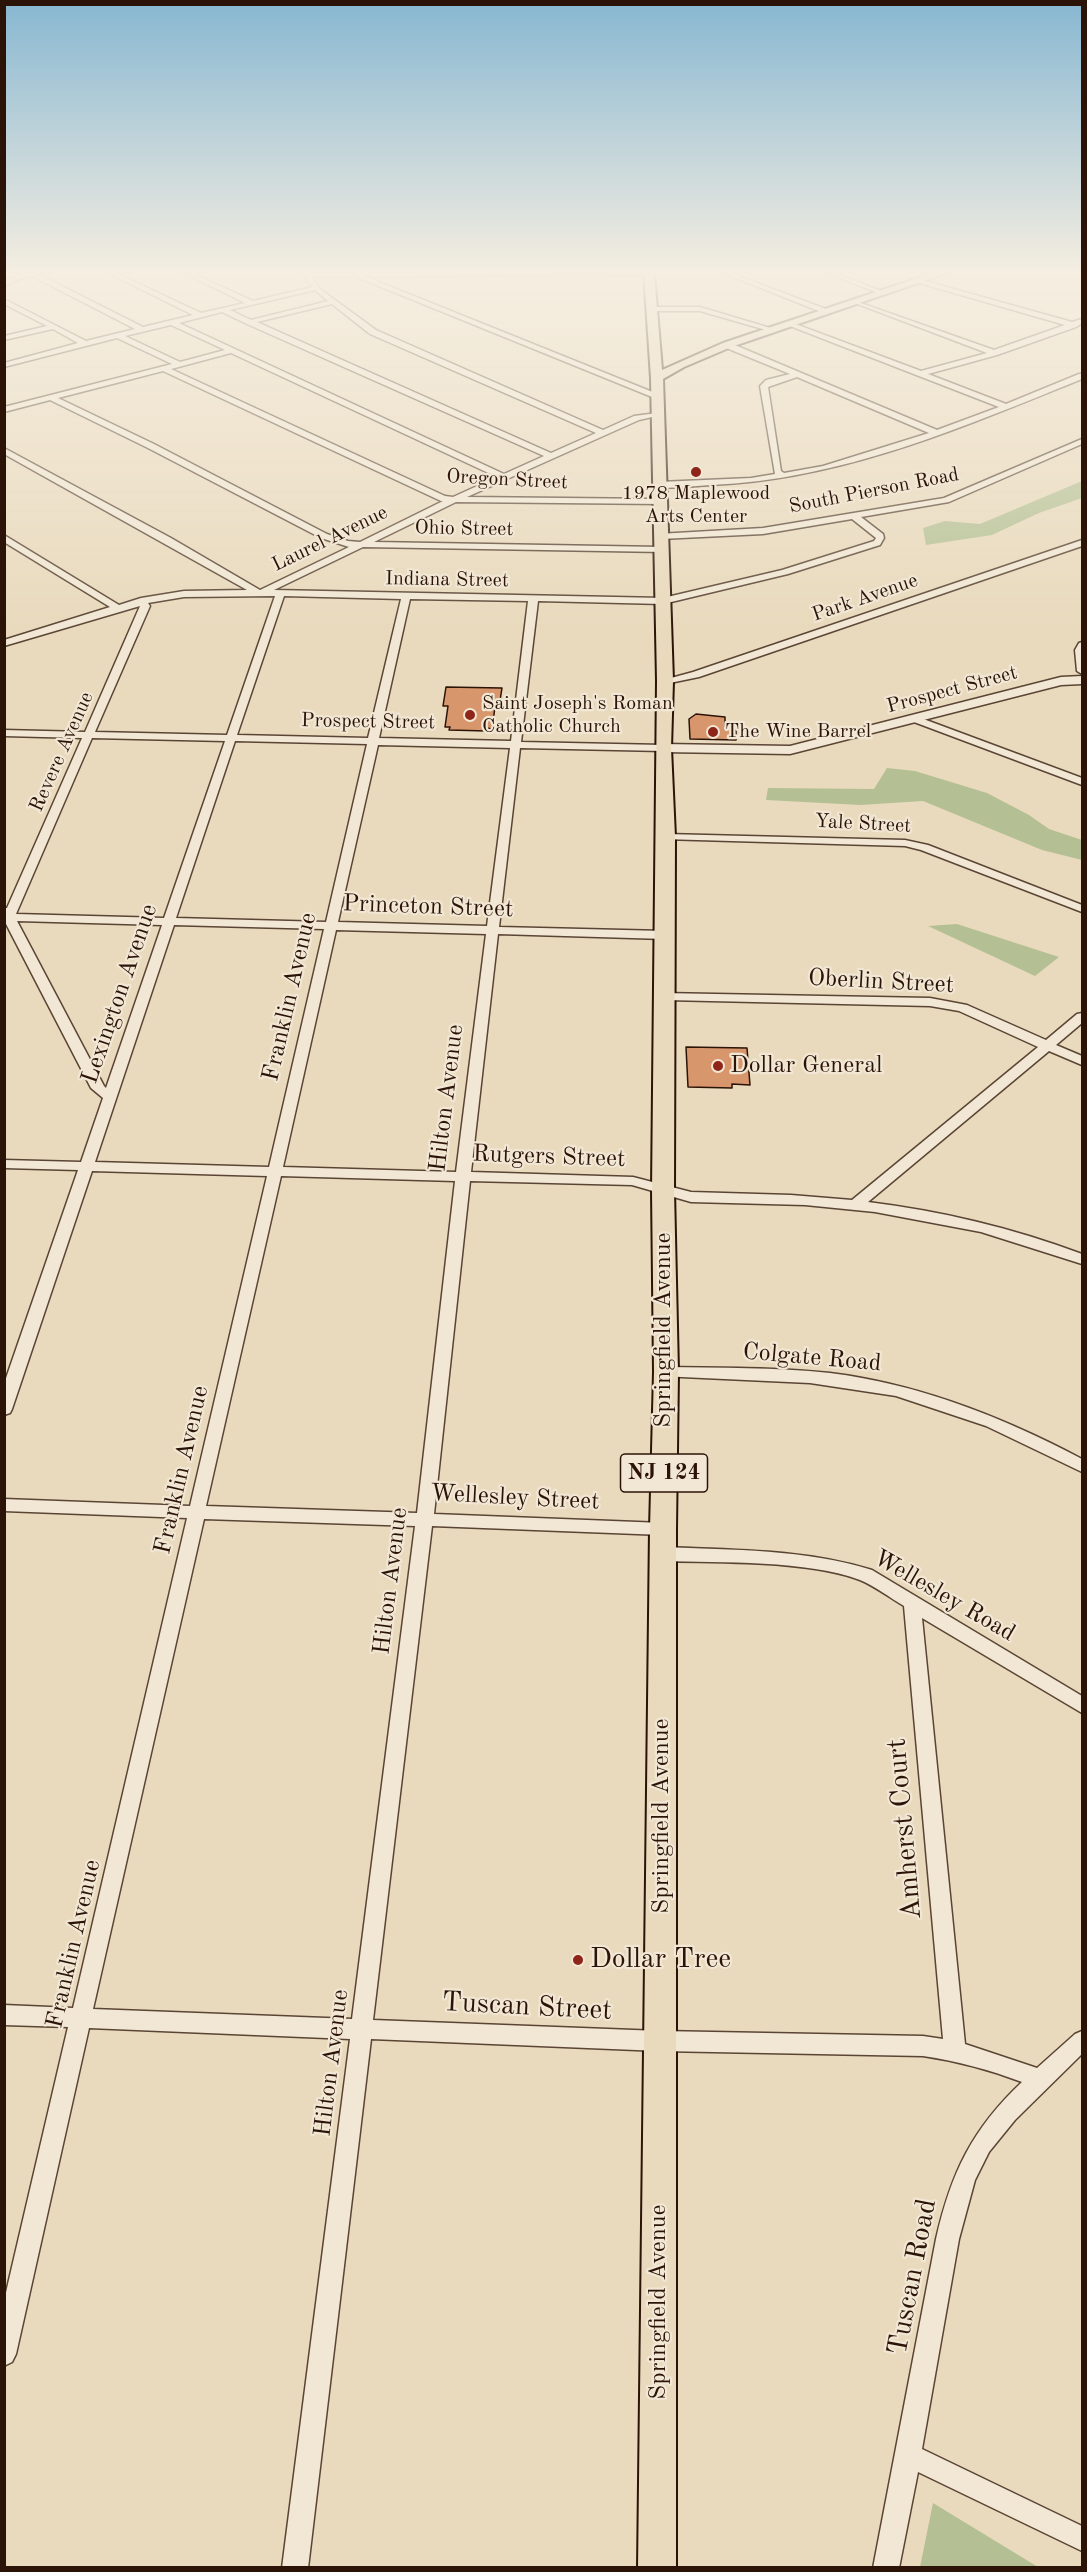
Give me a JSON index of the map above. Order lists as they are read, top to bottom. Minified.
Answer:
{"streets":{"main road":["Springfield Avenue","NJ 124"],"street":["Oregon Street","South Pierson Road","Ohio Street","Laurel Avenue","Indiana Street","Park Avenue","Prospect Street","Revere Avenue","Yale Street","Princeton Street","Oberlin Street","Lexington Avenue","Franklin Avenue","Hilton Avenue","Rutgers Street","Colgate Road","Wellesley Street","Wellesley Road","Amherst Court","Tuscan Street","Tuscan Road"]},"crossings":[["Oregon Street","Laurel Avenue"],["Oregon Street","Springfield Avenue"],["South Pierson Road","Ohio Street"],["South Pierson Road","Indiana Street"],["South Pierson Road","Springfield Avenue"],["Ohio Street","Laurel Avenue"],["Ohio Street","Springfield Avenue"],["Laurel Avenue","Indiana Street"],["Laurel Avenue","Revere Avenue"],["Laurel Avenue","Springfield Avenue"],["Indiana Street","Lexington Avenue"],["Indiana Street","Franklin Avenue"],["Indiana Street","Hilton Avenue"],["Indiana Street","Springfield Avenue"],["Park Avenue","Springfield Avenue"],["Prospect Street","Revere Avenue"],["Prospect Street","Lexington Avenue"],["Prospect Street","Franklin Avenue"],["Prospect Street","Hilton Avenue"],["Prospect Street","Springfield Avenue"],["Revere Avenue","Princeton Street"],["Yale Street","Springfield Avenue"],["Princeton Street","Lexington Avenue"],["Princeton Street","Franklin Avenue"],["Princeton Street","Hilton Avenue"],["Princeton Street","Springfield Avenue"],["Oberlin Street","Springfield Avenue"],["Lexington Avenue","Rutgers Street"],["Franklin Avenue","Rutgers Street"],["Franklin Avenue","Wellesley Street"],["Franklin Avenue","Tuscan Street"],["Hilton Avenue","Rutgers Street"],["Hilton Avenue","Wellesley Street"],["Hilton Avenue","Tuscan Street"],["Rutgers Street","Springfield Avenue"],["Springfield Avenue","Colgate Road"],["Springfield Avenue","Wellesley Street"],["Springfield Avenue","Wellesley Road"],["Springfield Avenue","Tuscan Street"],["Wellesley Road","Amherst Court"],["Amherst Court","Tuscan Street"],["Tuscan Street","Tuscan Road"]],"places":["1978 Maplewood Arts Center","Saint Joseph's Roman Catholic Church","The Wine Barrel","Dollar General","Dollar Tree"]}
